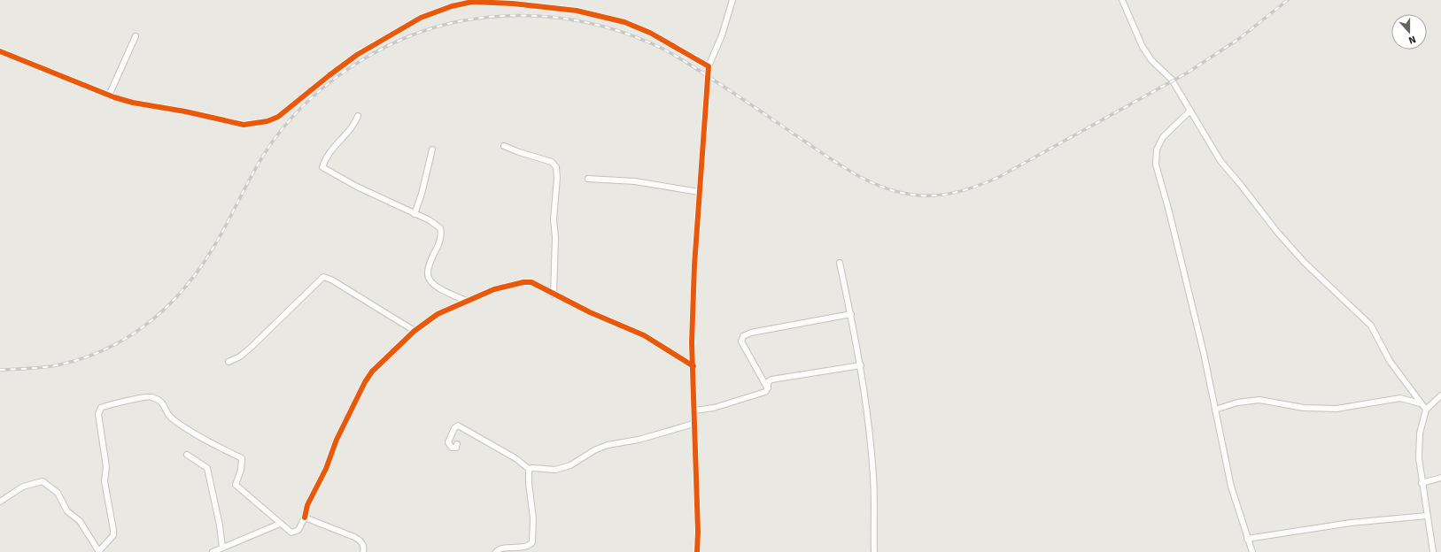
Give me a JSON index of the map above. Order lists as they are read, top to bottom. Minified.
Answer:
{"north":"bottom"}
